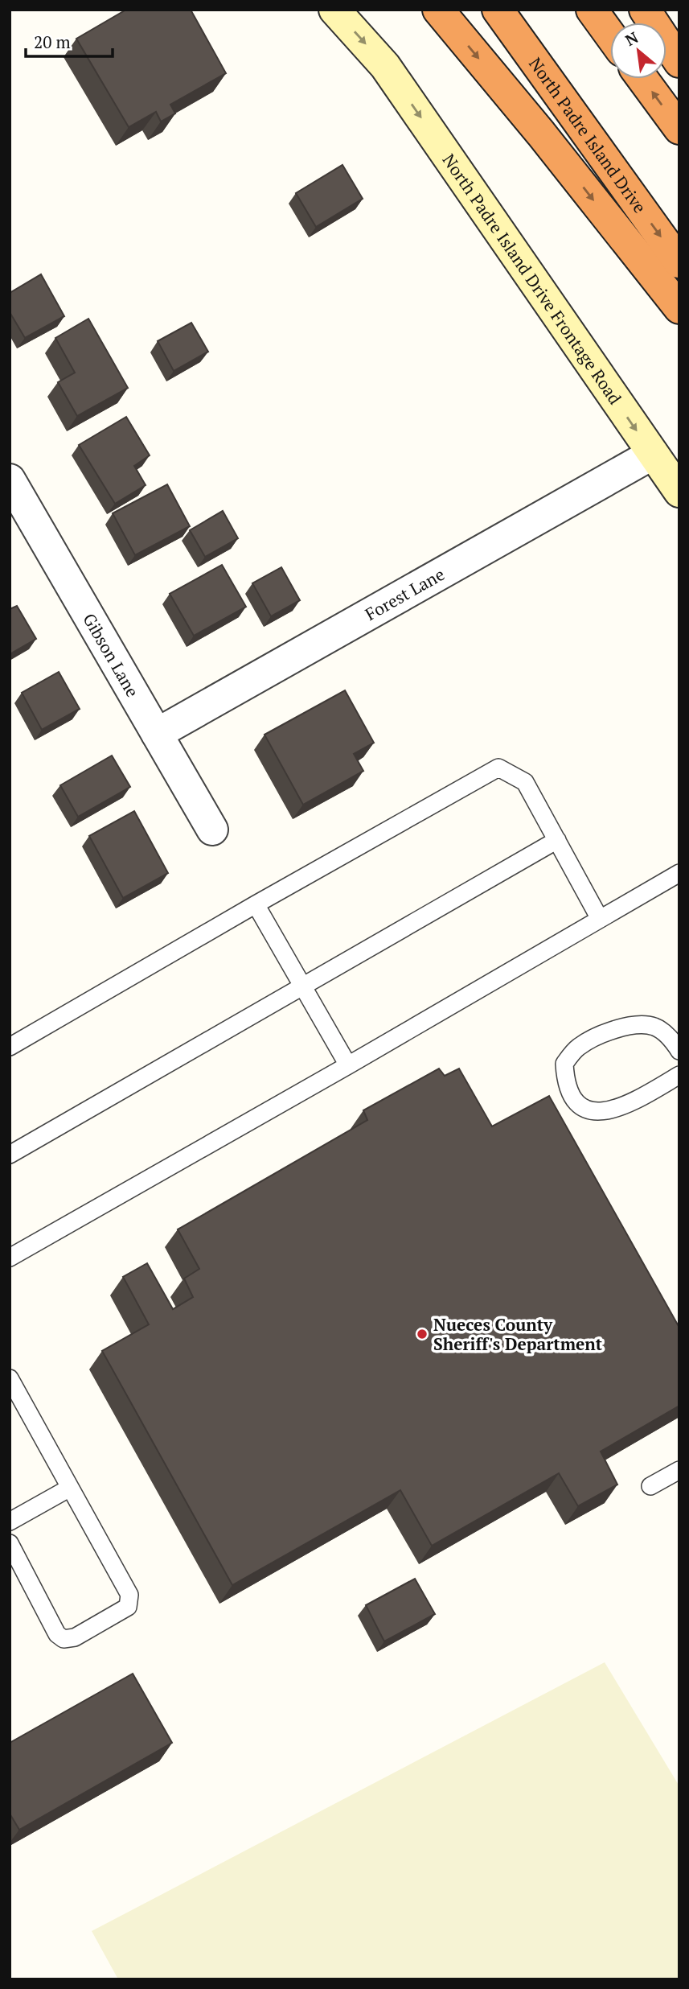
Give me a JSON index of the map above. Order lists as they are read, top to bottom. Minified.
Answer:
{"streets":{"highway":["North Padre Island Drive"],"main road":["North Padre Island Drive Frontage Road"],"street":["Forest Lane","Gibson Lane"]},"crossings":[["North Padre Island Drive Frontage Road","Forest Lane"],["Forest Lane","Gibson Lane"]],"one_way":["North Padre Island Drive Frontage Road"],"places":["Nueces County Sheriff's Department"],"scale_bar":"20 m","north":"top left"}
